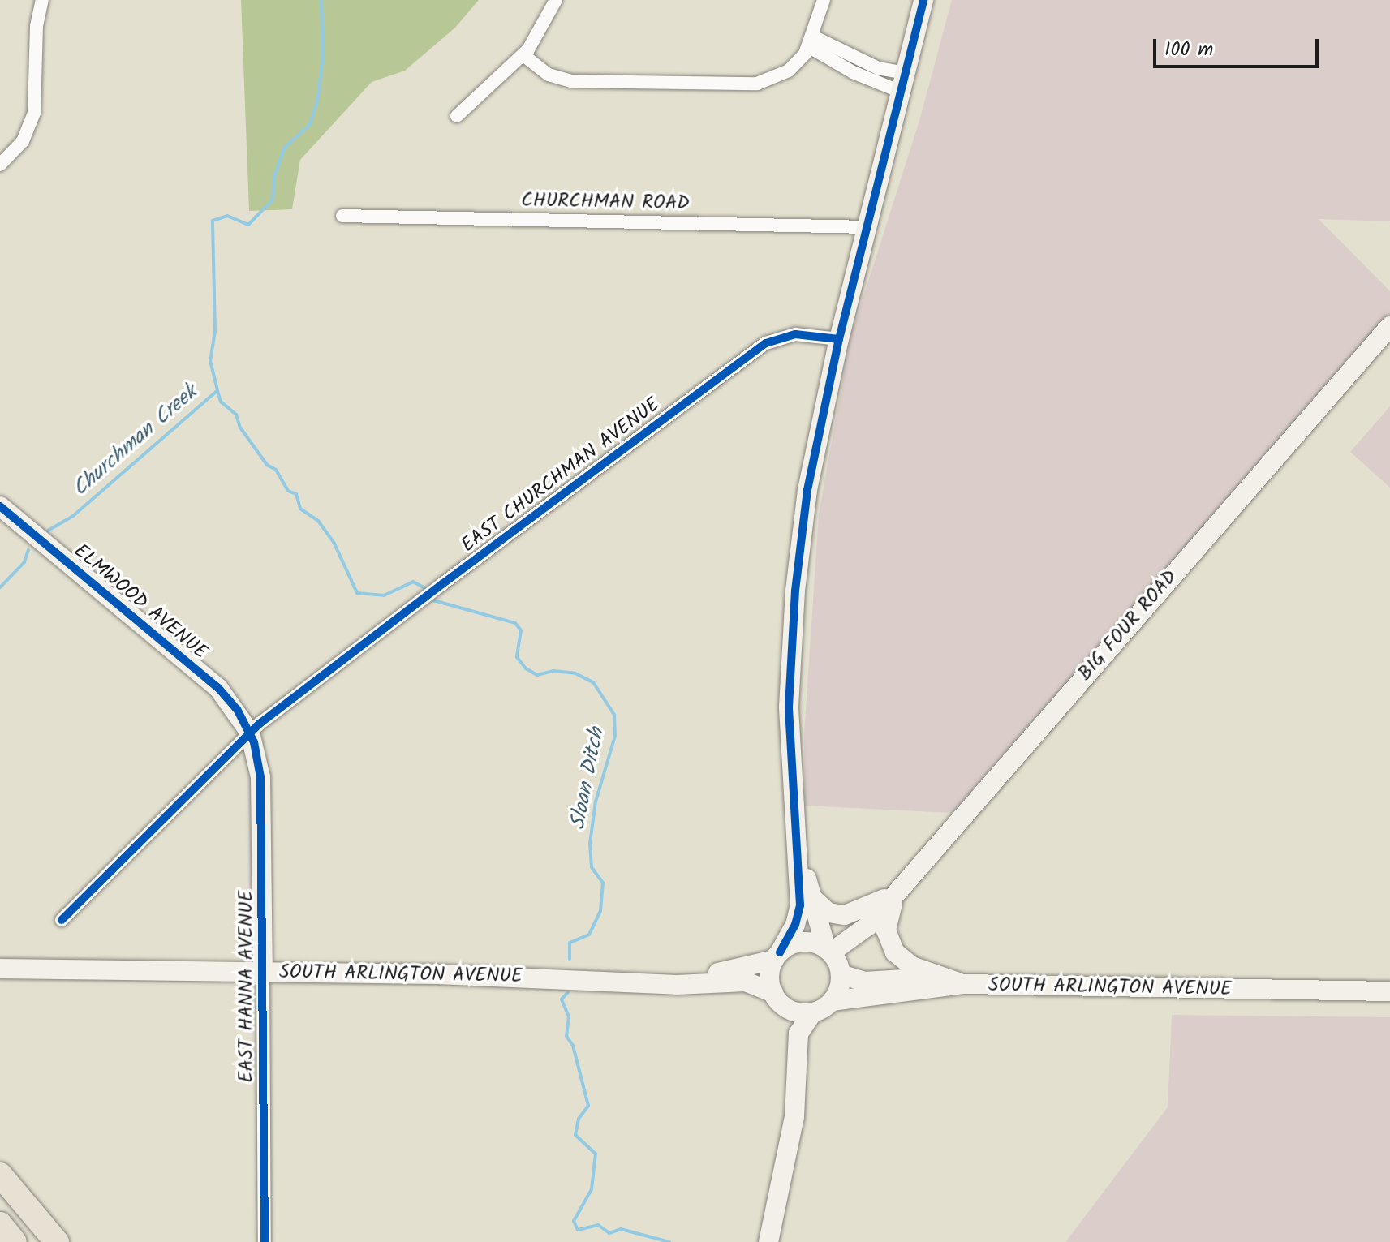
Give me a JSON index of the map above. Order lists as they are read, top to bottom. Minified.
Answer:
{"streets":{"street":["CHURCHMAN ROAD","EAST CHURCHMAN AVENUE","ELMWOOD AVENUE","BIG FOUR ROAD","SOUTH ARLINGTON AVENUE","EAST HANNA AVENUE"]},"crossings":[["EAST CHURCHMAN AVENUE","ELMWOOD AVENUE"],["EAST CHURCHMAN AVENUE","EAST HANNA AVENUE"],["ELMWOOD AVENUE","EAST HANNA AVENUE"],["BIG FOUR ROAD","SOUTH ARLINGTON AVENUE"],["SOUTH ARLINGTON AVENUE","EAST HANNA AVENUE"]],"water":["Churchman Creek","Sloan Ditch"],"scale_bar":"100 m"}
